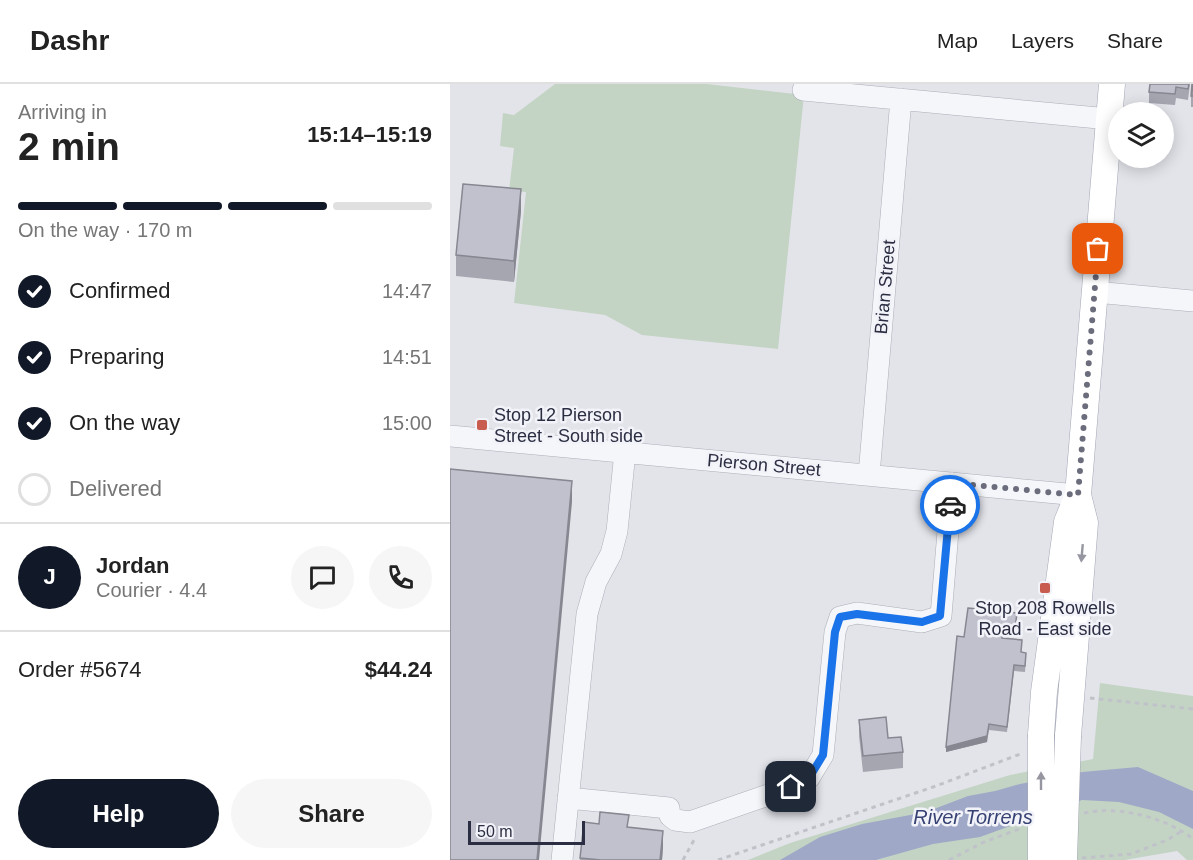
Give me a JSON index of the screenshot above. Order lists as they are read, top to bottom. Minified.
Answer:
{"streets":{"street":["Brian Street","Pierson Street"]},"crossings":[["Brian Street","Pierson Street"]],"water":["River Torrens"],"places":{"transit":["Stop 12 Pierson Street - South side","Stop 208 Rowells Road - East side"]},"scale_bar":"50 m","page":{"header":"Dashr","nav":["Map","Layers","Share"],"heading":["2 min","Arriving in","15:14–15:19"],"panel":["Jordan","Courier · 4.4","Order #5674","$44.24"],"bar":"On the way · 170 m","list":[["Confirmed","14:47"],["Preparing","14:51"],["On the way","15:00"],"Delivered"],"round":"J","buttons":["Help","Share"],"scale":"50 m"}}
